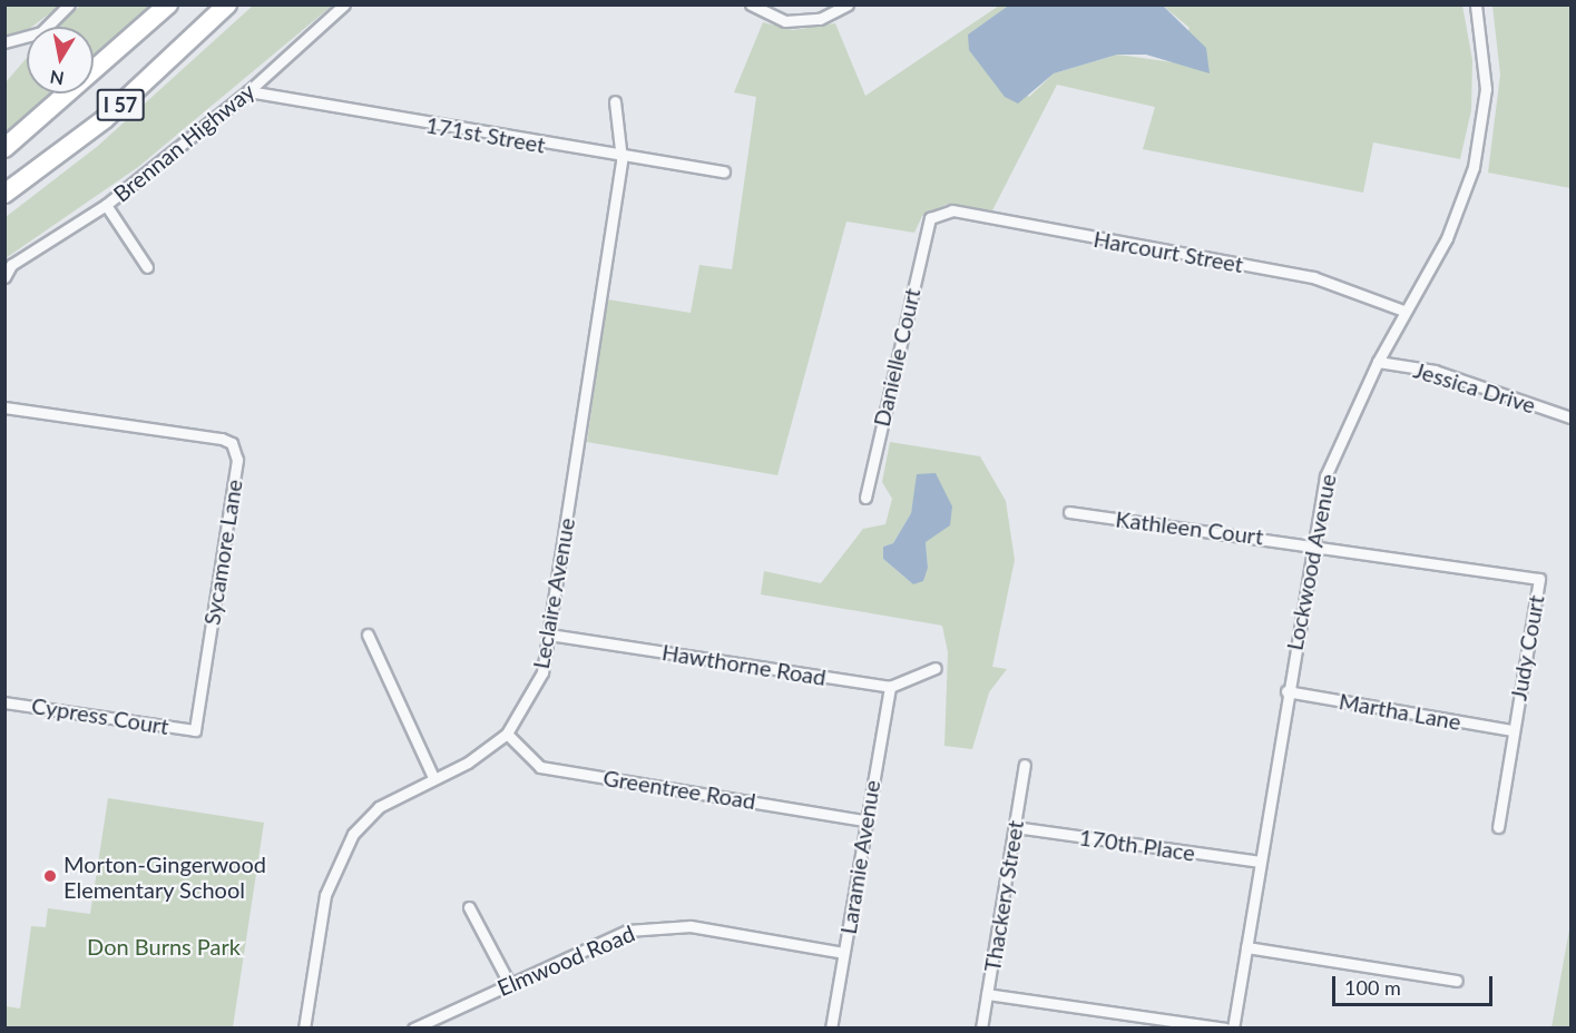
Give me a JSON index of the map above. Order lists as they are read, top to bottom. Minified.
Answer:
{"streets":{"highway":["I 57"],"street":["171st Street","Brennan Highway","Harcourt Street","Danielle Court","Jessica Drive","Kathleen Court","Sycamore Lane","Lockwood Avenue","Leclaire Avenue","Judy Court","Hawthorne Road","Martha Lane","Cypress Court","Greentree Road","170th Place","Laramie Avenue","Thackery Street","Elmwood Road"]},"crossings":[["171st Street","Brennan Highway"],["171st Street","Leclaire Avenue"],["Harcourt Street","Danielle Court"],["Harcourt Street","Lockwood Avenue"],["Jessica Drive","Lockwood Avenue"],["Kathleen Court","Lockwood Avenue"],["Kathleen Court","Judy Court"],["Sycamore Lane","Cypress Court"],["Lockwood Avenue","Judy Court"],["Lockwood Avenue","Martha Lane"],["Lockwood Avenue","170th Place"],["Leclaire Avenue","Hawthorne Road"],["Leclaire Avenue","Greentree Road"],["Judy Court","Martha Lane"],["Hawthorne Road","Laramie Avenue"],["Greentree Road","Laramie Avenue"],["170th Place","Thackery Street"],["Laramie Avenue","Elmwood Road"]],"parks":["Don Burns Park"],"places":["Morton-Gingerwood Elementary School"],"scale_bar":"100 m","north":"bottom"}
